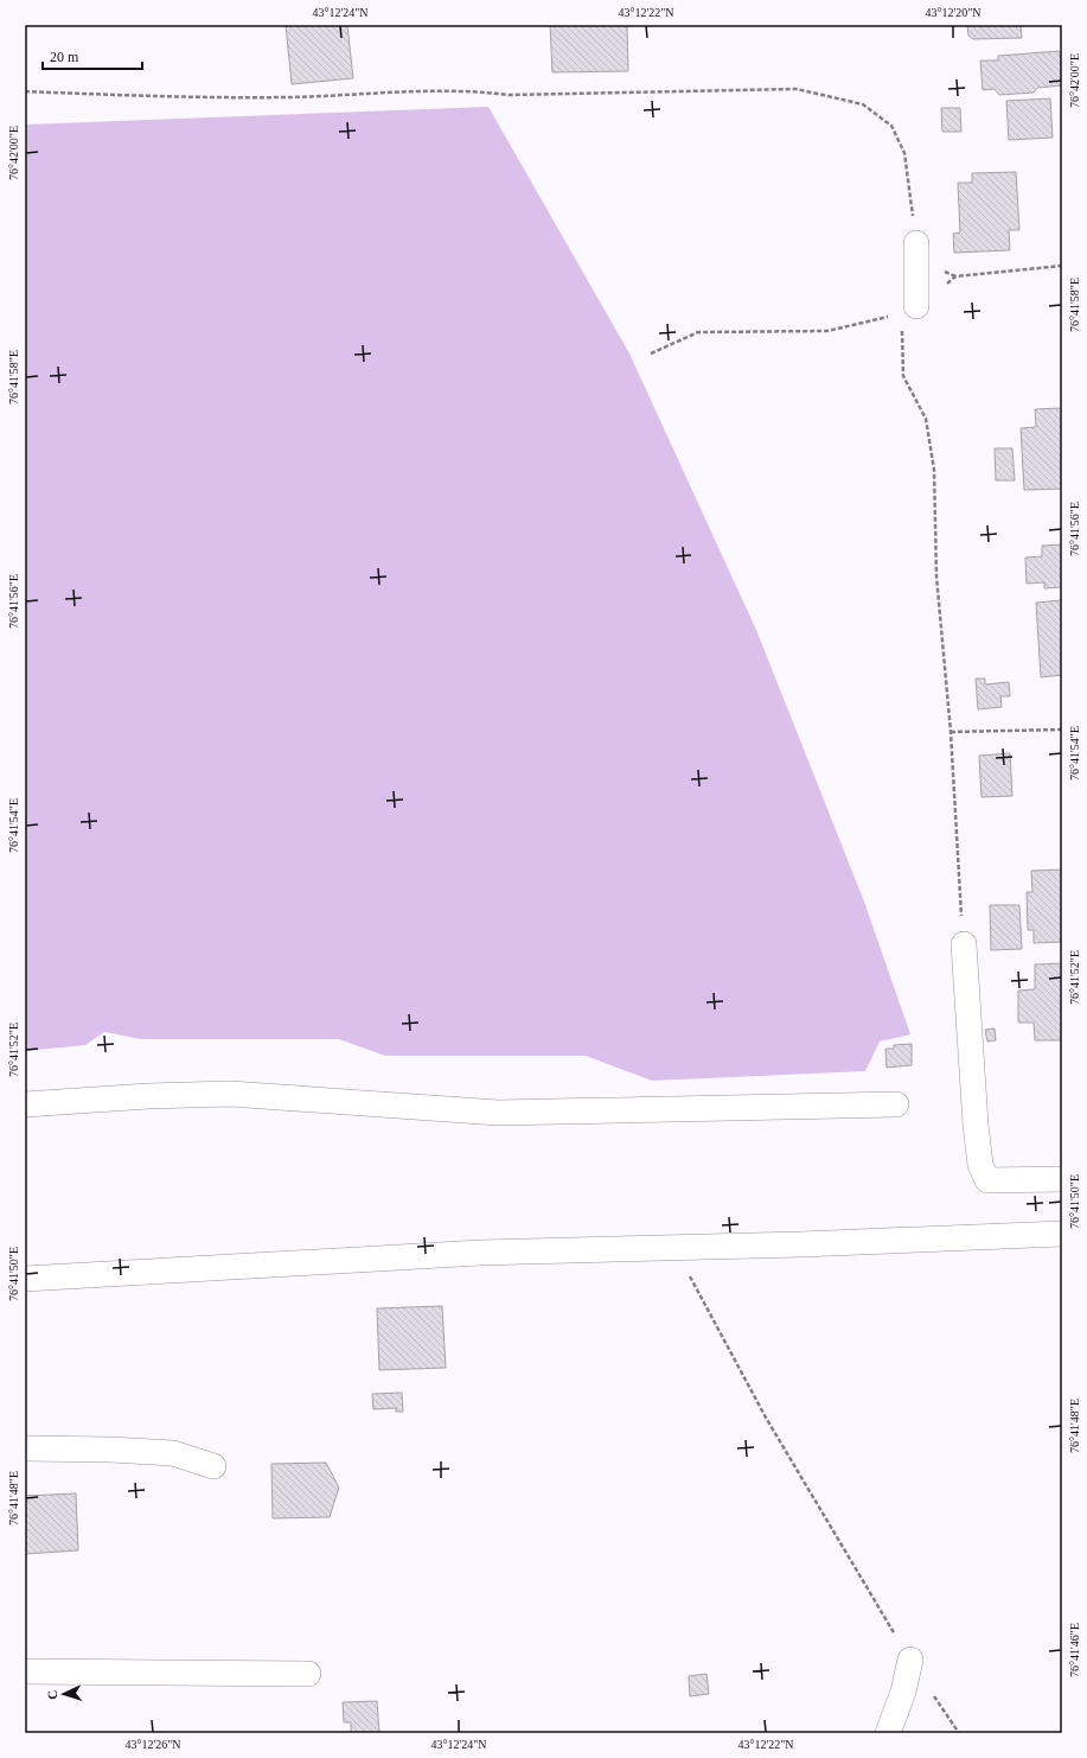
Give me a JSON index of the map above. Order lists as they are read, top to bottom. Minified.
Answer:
{"scale_bar":"20 m","north":"left","coordinates":["43°12'24\"N","43°12'22\"N","43°12'20\"N","76°42'00\"E","76°41'58\"E","76°41'56\"E","76°41'54\"E","76°41'52\"E","76°41'50\"E","76°41'48\"E","76°41'46\"E","43°12'26\"N"]}
